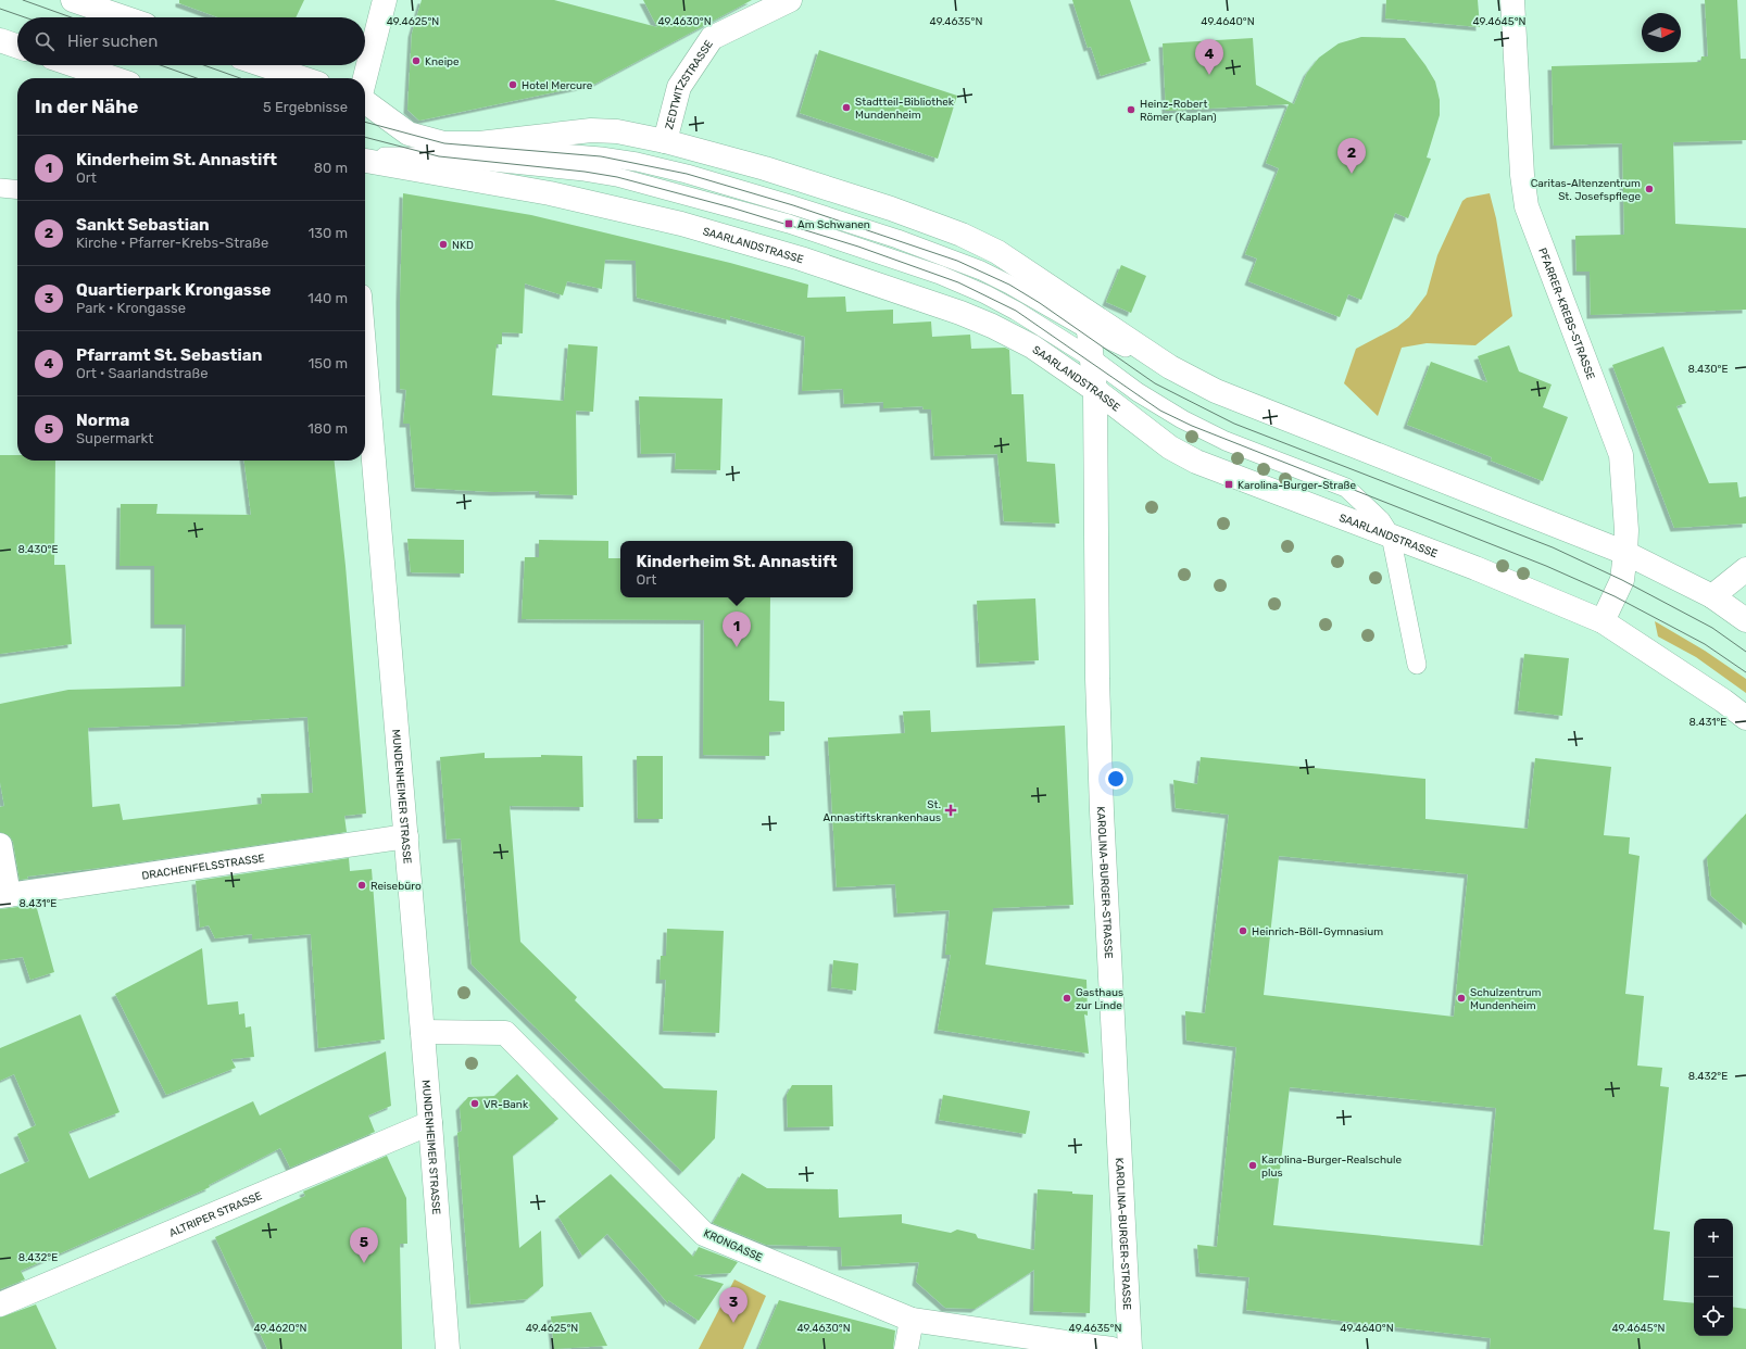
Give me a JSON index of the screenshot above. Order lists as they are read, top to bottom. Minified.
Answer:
{"streets":{"street":["ZEDTWITZSTRASSE","SAARLANDSTRASSE","PFARRER-KREBS-STRASSE","MUNDENHEIMER STRASSE","DRACHENFELSSTRASSE","KAROLINA-BURGER-STRASSE","ALTRIPER STRASSE","KRONGASSE"]},"crossings":[["SAARLANDSTRASSE","PFARRER-KREBS-STRASSE"],["SAARLANDSTRASSE","KAROLINA-BURGER-STRASSE"],["MUNDENHEIMER STRASSE","DRACHENFELSSTRASSE"],["MUNDENHEIMER STRASSE","ALTRIPER STRASSE"],["MUNDENHEIMER STRASSE","KRONGASSE"]],"places":{"other":["Kneipe","Hotel Mercure","Stadtteil-Bibliothek Mundenheim","Heinz-Robert Römer (Kaplan)","Caritas-Altenzentrum St. Josefspflege","NKD","Reisebüro","Heinrich-Böll-Gymnasium","Gasthaus zur Linde","Schulzentrum Mundenheim","VR-Bank","Karolina-Burger-Realschule plus"],"transit":["Am Schwanen","Karolina-Burger-Straße"],"health":["St. Annastiftskrankenhaus"]},"north":"right","page":{"search":"Hier suchen","pins":["4","2","1","5","3"],"heading":["In der Nähe","5 Ergebnisse"],"list":[{"mark":"1","name":"Kinderheim St. Annastift","note":"Ort","value":"80 m"},{"mark":"2","name":"Sankt Sebastian","note":"Kirche · Pfarrer-Krebs-Straße","value":"130 m"},{"mark":"3","name":"Quartierpark Krongasse","note":"Park · Krongasse","value":"140 m"},{"mark":"4","name":"Pfarramt St. Sebastian","note":"Ort · Saarlandstraße","value":"150 m"},{"mark":"5","name":"Norma","note":"Supermarkt","value":"180 m"}],"popup":["Kinderheim St. Annastift","Ort"],"map_buttons":["+","−"]},"coordinates":["49.4625°N","49.4630°N","49.4635°N","49.4640°N","49.4645°N","8.430°E","8.431°E","8.432°E","49.4620°N"]}
